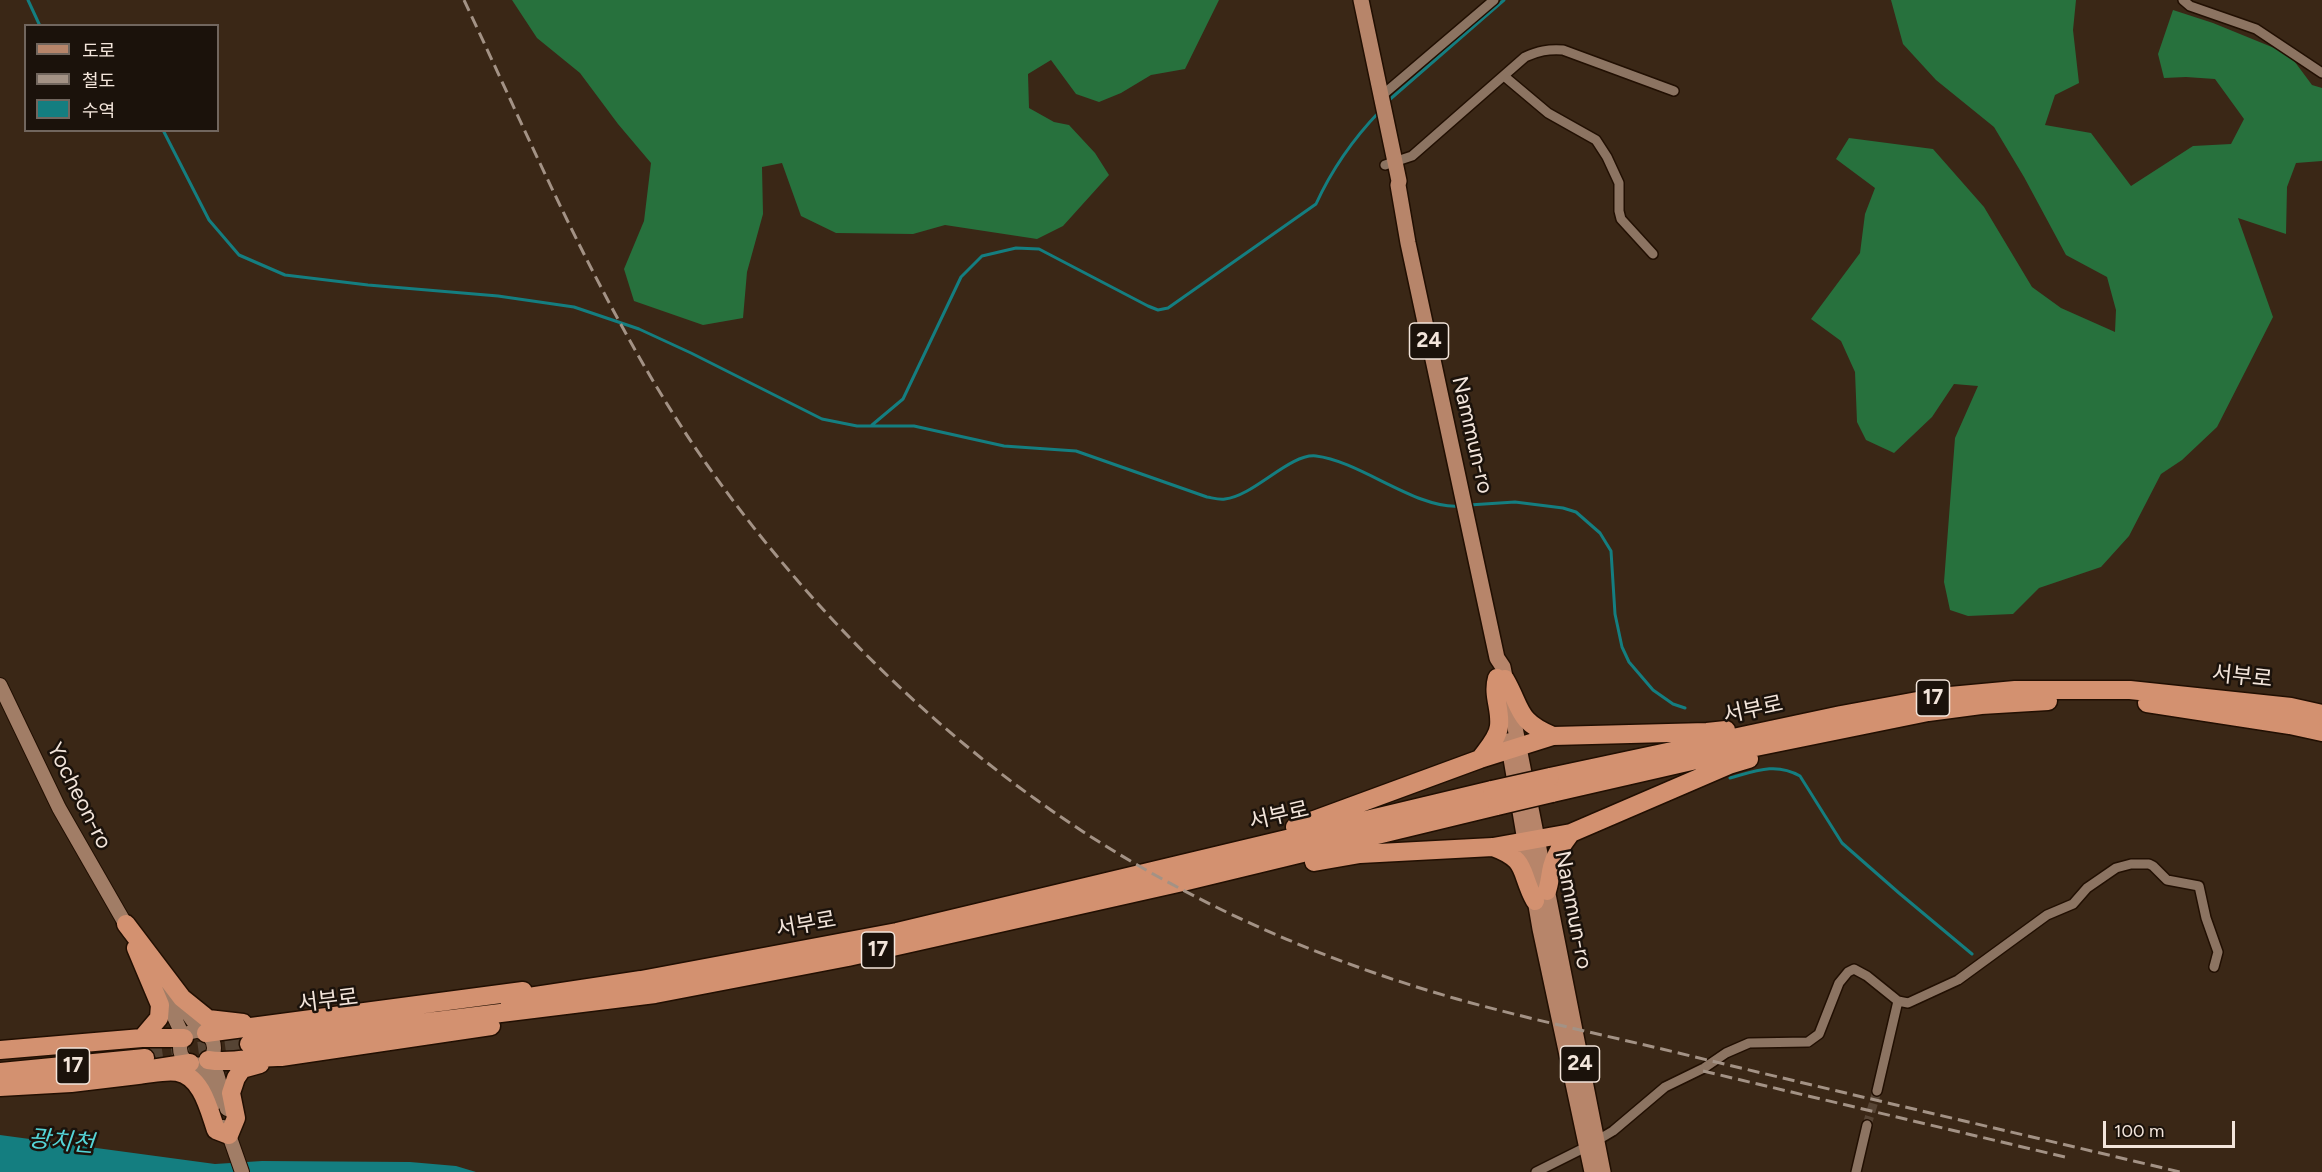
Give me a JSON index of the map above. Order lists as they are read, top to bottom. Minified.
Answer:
{"streets":{"highway":["서부로","17"],"main road":["24","Nammun-ro"],"street":["Yocheon-ro"]},"water":["광치천"],"legend":["도로","철도","수역"],"scale_bar":"100 m"}
